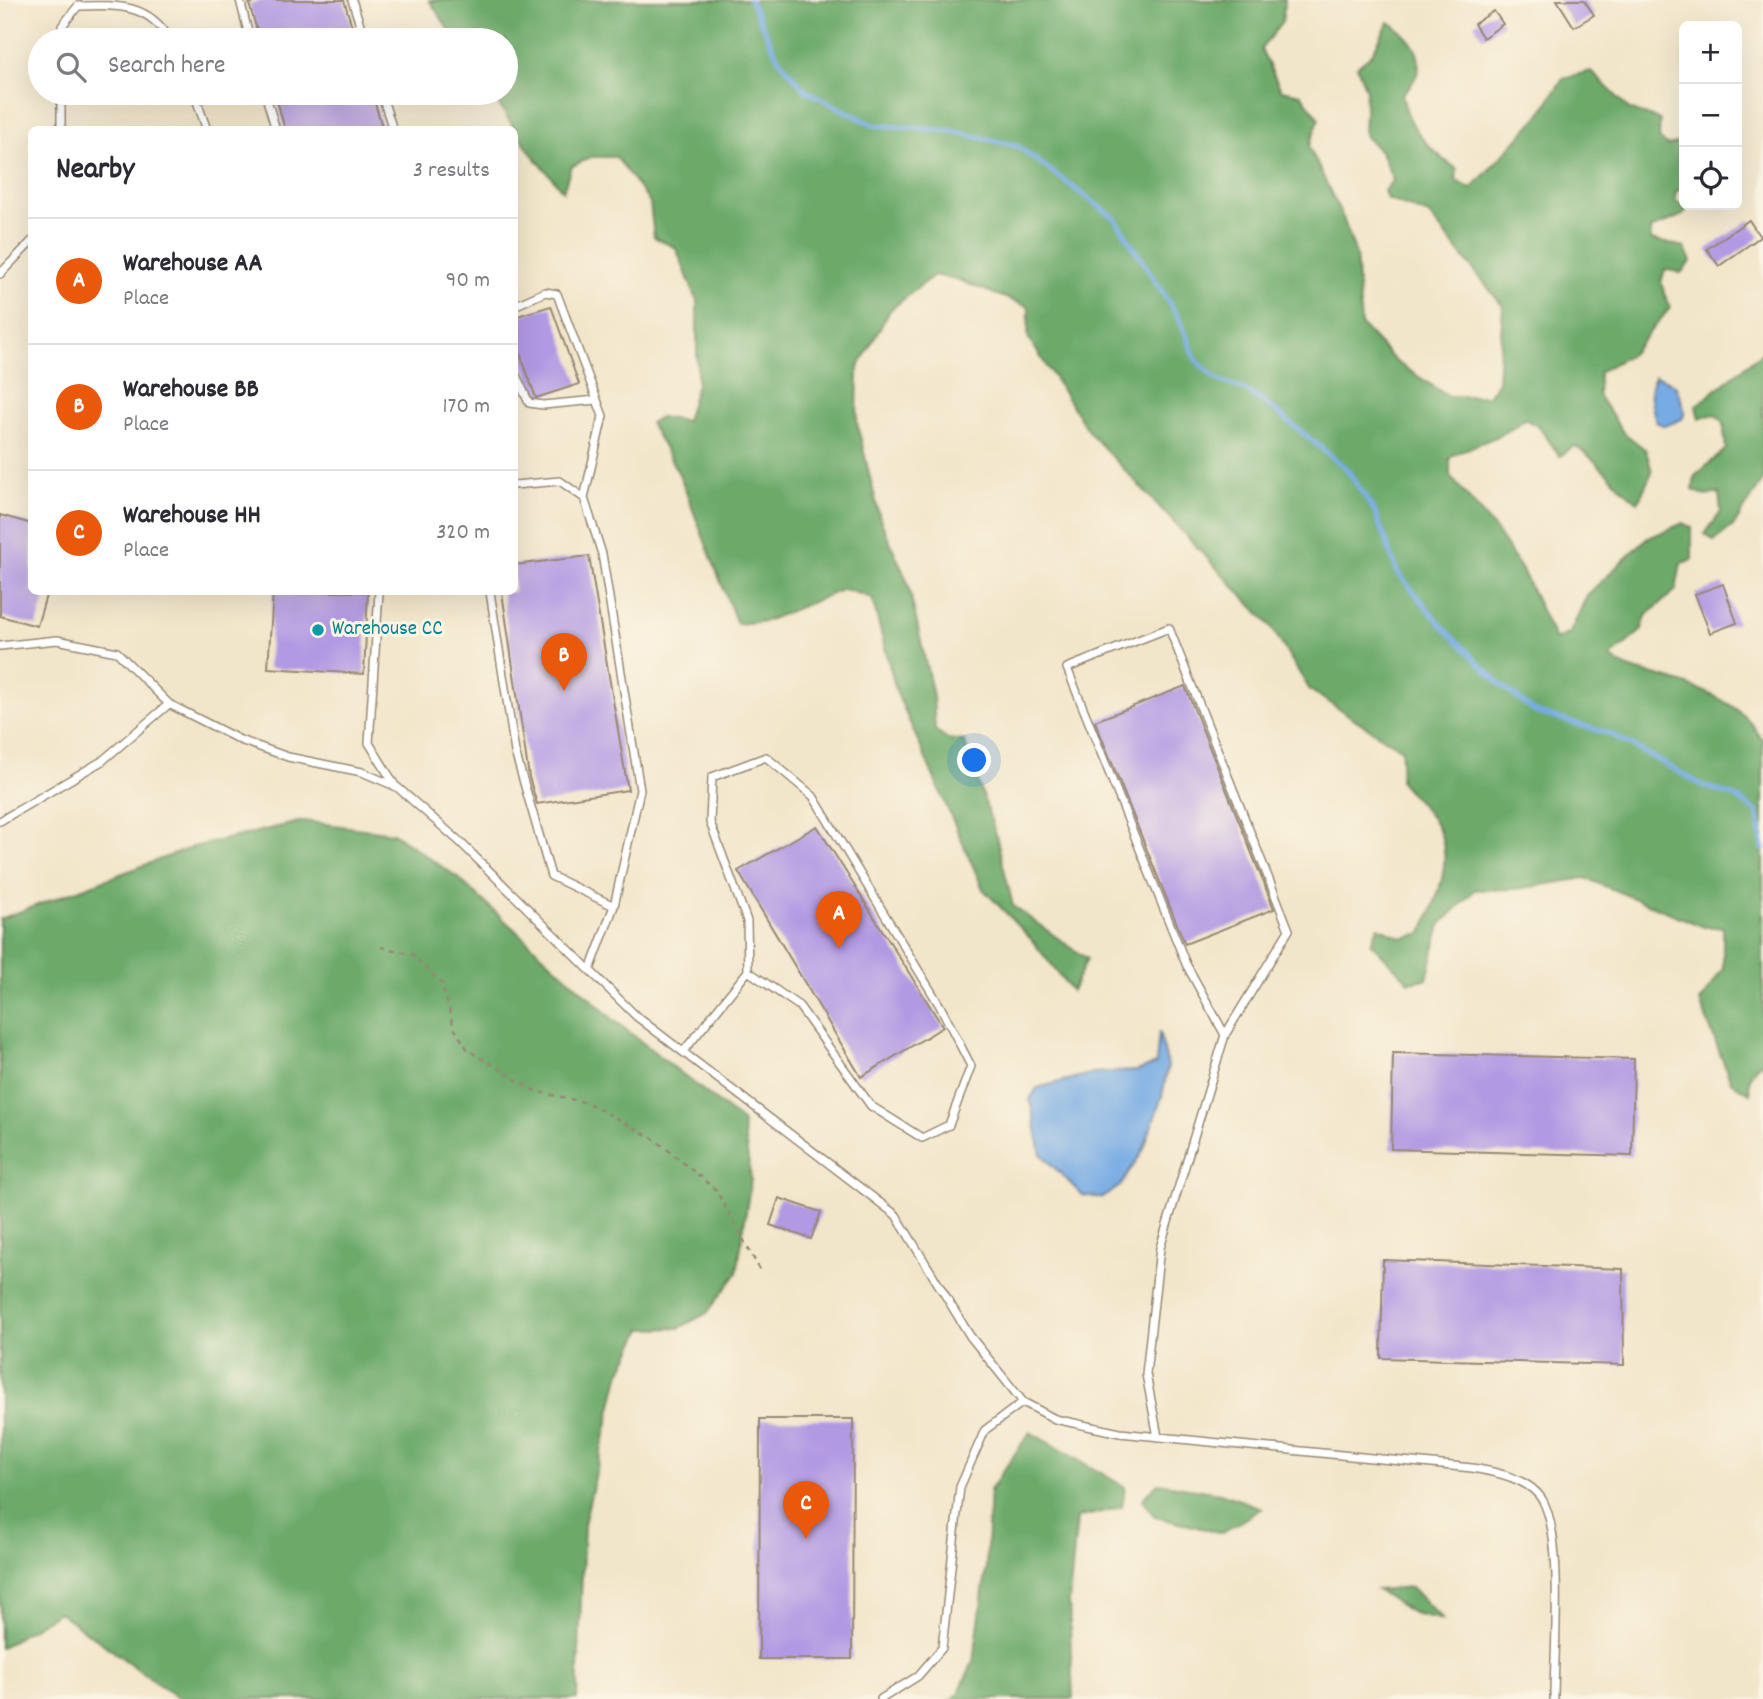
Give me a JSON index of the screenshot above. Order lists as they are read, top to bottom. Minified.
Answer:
{"places":["Warehouse CC"],"page":{"map_buttons":["+","−"],"search":"Search here","heading":["Nearby","3 results"],"list":[{"mark":"A","name":"Warehouse AA","note":"Place","value":"90 m"},{"mark":"B","name":"Warehouse BB","note":"Place","value":"170 m"},{"mark":"C","name":"Warehouse HH","note":"Place","value":"320 m"}],"pins":["B","A","C"]}}
